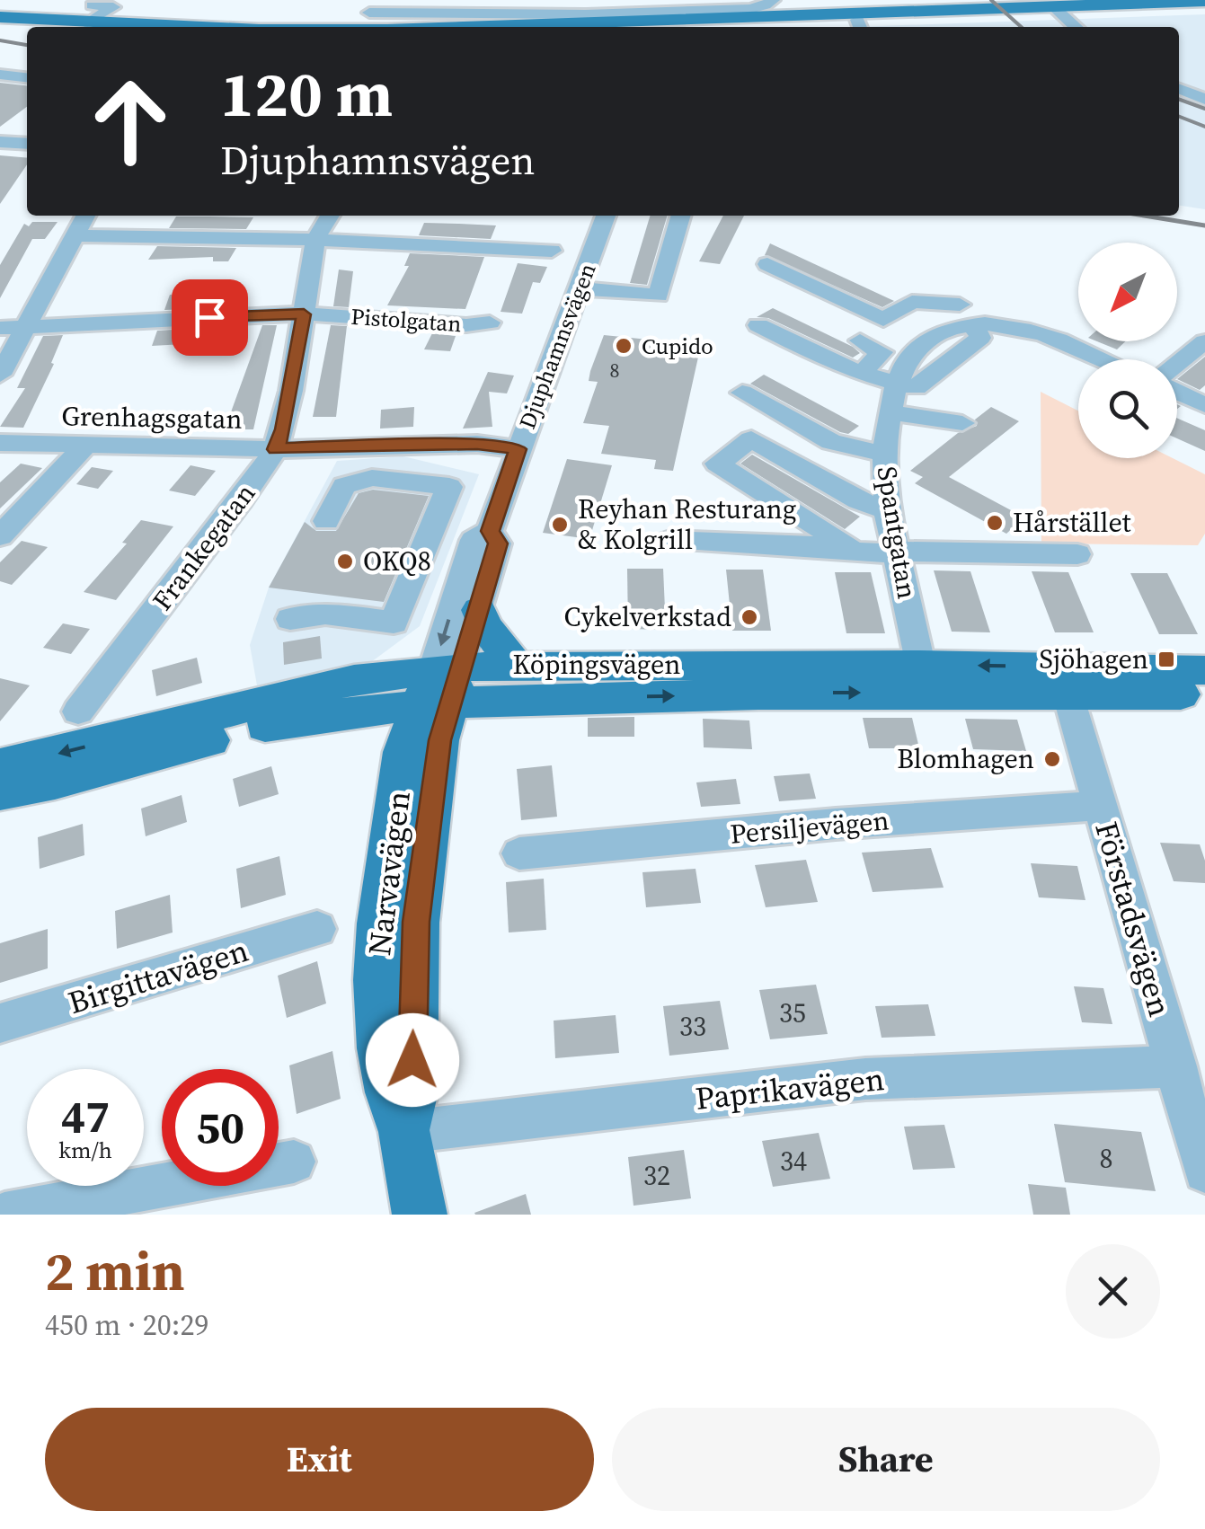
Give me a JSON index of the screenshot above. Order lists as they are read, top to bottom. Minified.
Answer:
{"streets":{"main road":["Köpingsvägen","Narvavägen"],"street":["Pistolgatan","Djuphamnsvägen","Grenhagsgatan","Spantgatan","Frankegatan","Persiljevägen","Förstadsvägen","Birgittavägen","Paprikavägen"]},"crossings":[["Pistolgatan","Frankegatan"],["Djuphamnsvägen","Grenhagsgatan"],["Djuphamnsvägen","Köpingsvägen"],["Djuphamnsvägen","Narvavägen"],["Grenhagsgatan","Frankegatan"],["Spantgatan","Köpingsvägen"],["Köpingsvägen","Narvavägen"],["Köpingsvägen","Förstadsvägen"],["Persiljevägen","Förstadsvägen"],["Narvavägen","Paprikavägen"],["Förstadsvägen","Paprikavägen"]],"places":{"other":["Cupido","Hårstället","Reyhan Resturang & Kolgrill","OKQ8","Cykelverkstad","Blomhagen"],"transit":["Sjöhagen"]},"house_numbers":["8","35","33","8","34","32"],"north":"bottom left","page":{"turn":["120 m","Djuphamnsvägen"],"speed":"47 km/h","limit":"50","heading":["2 min","450 m · 20:29"],"buttons":["Exit","Share"]}}
